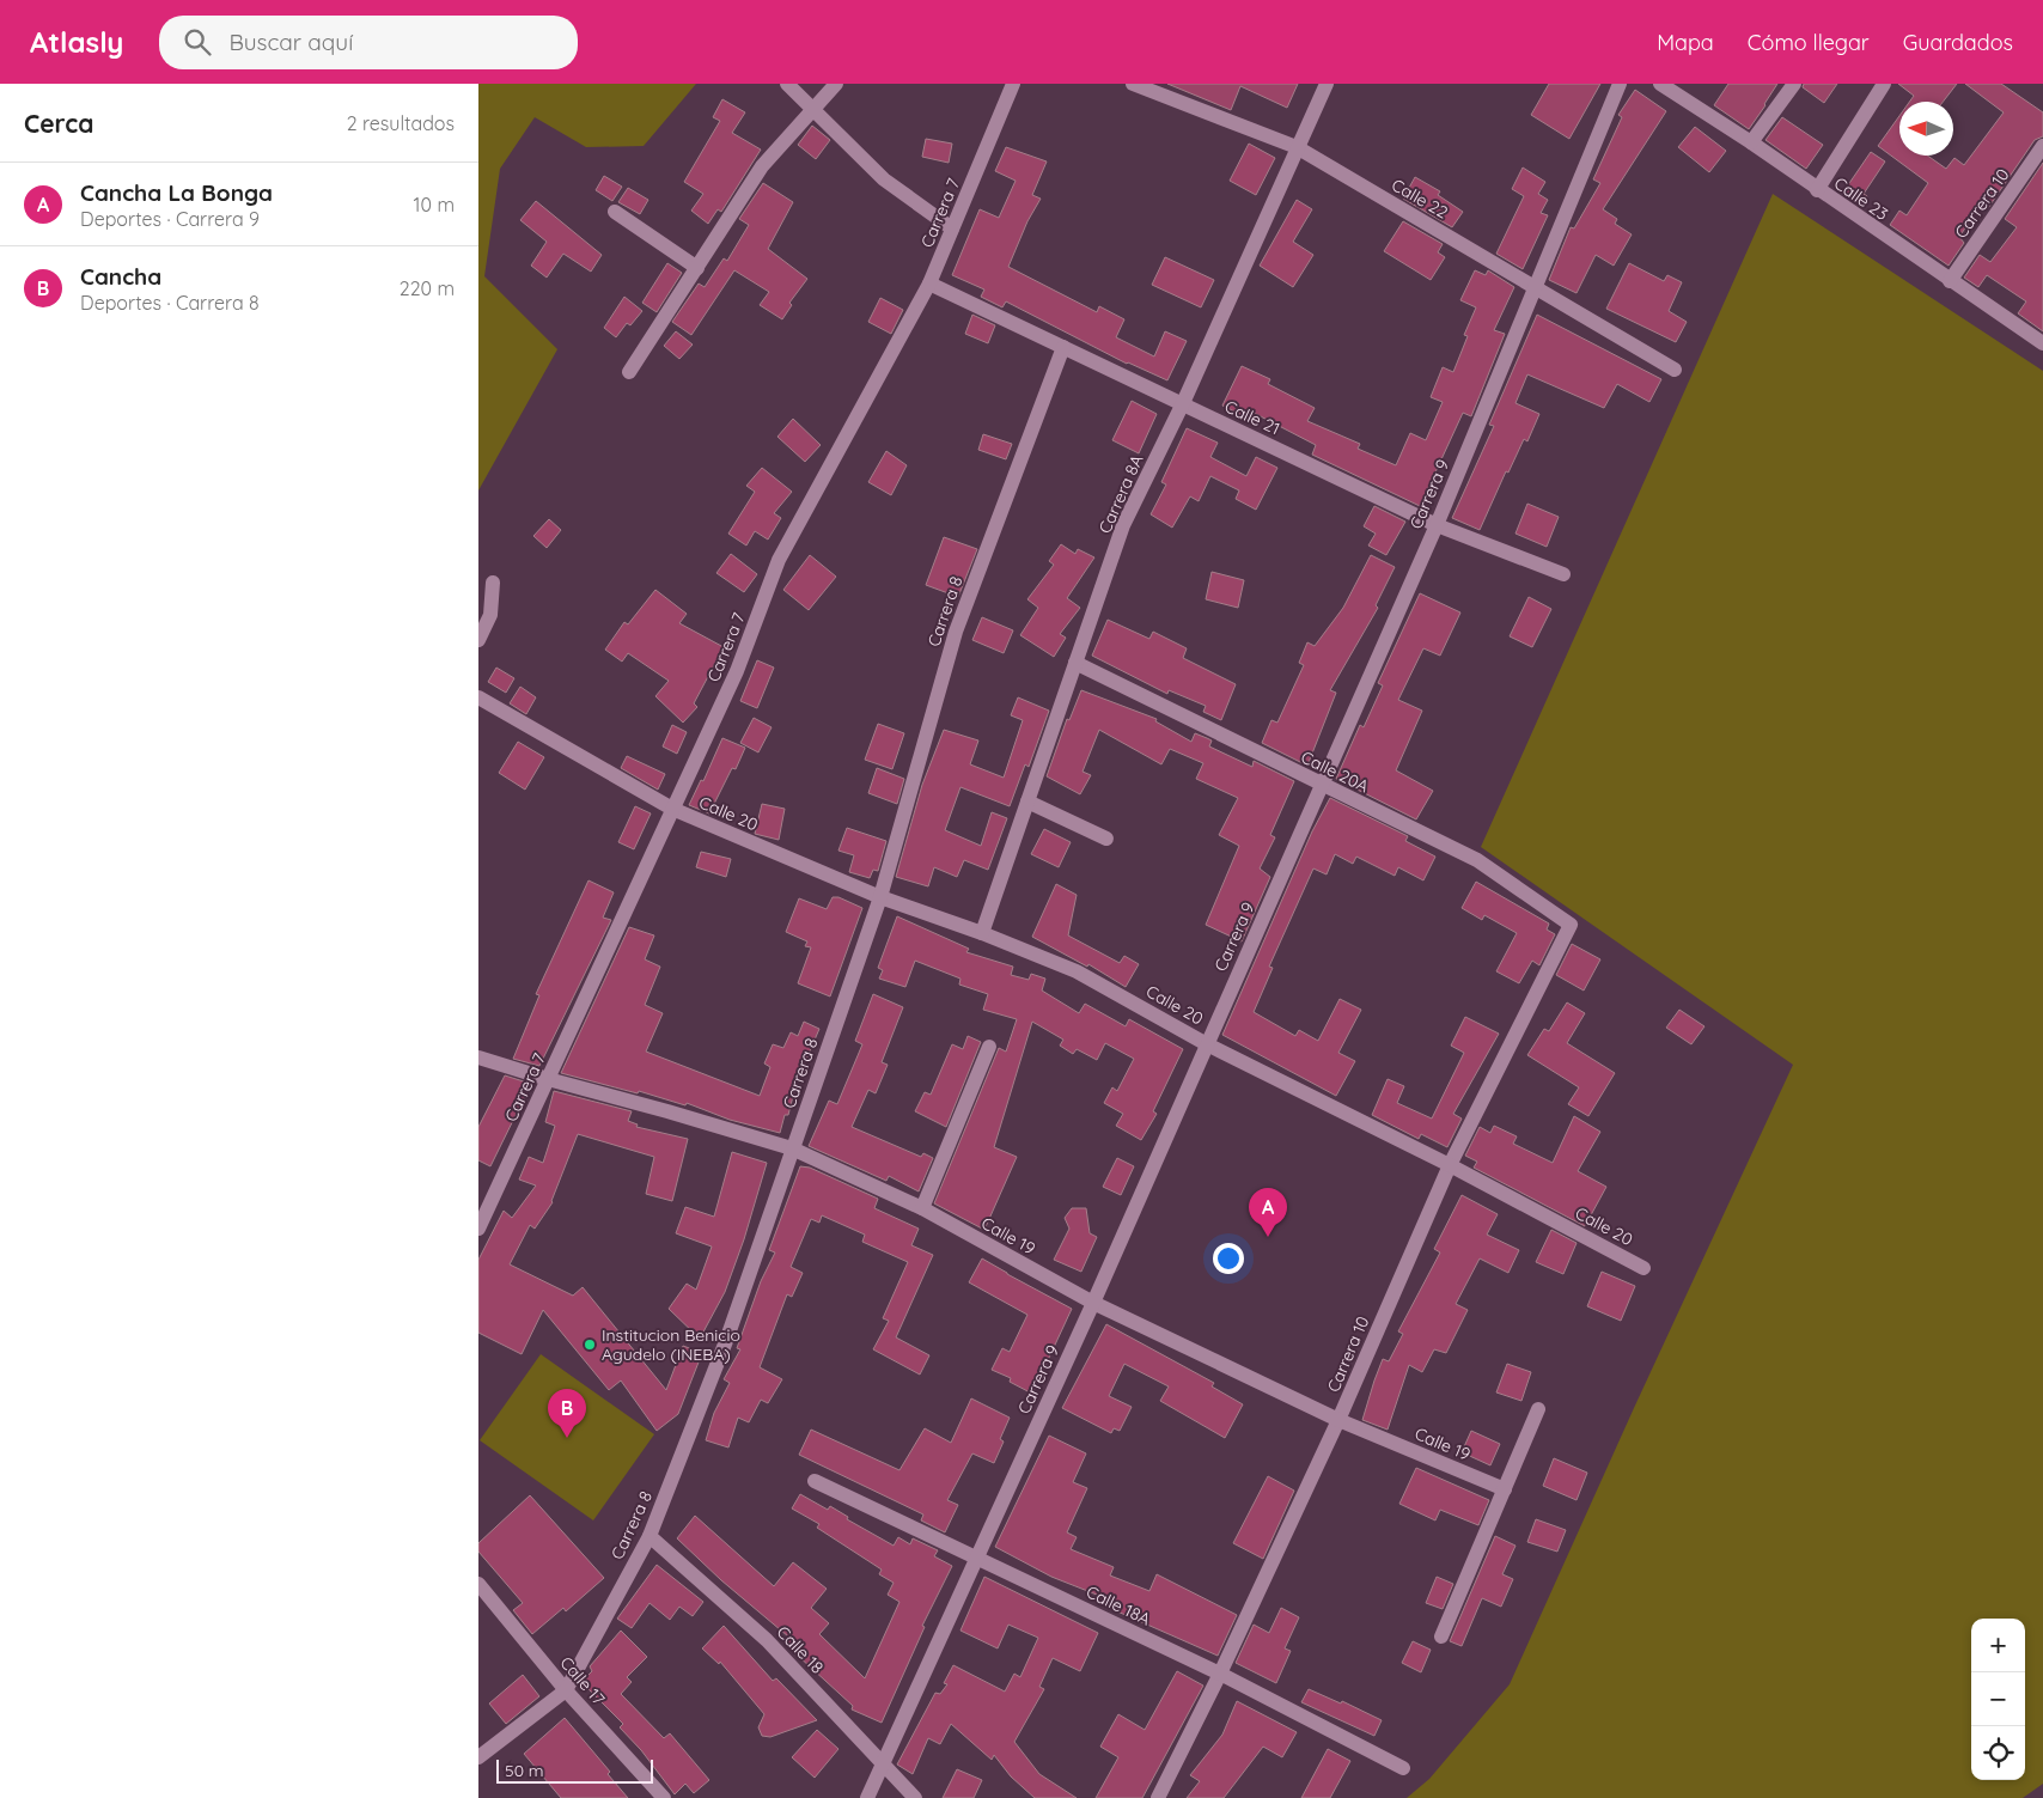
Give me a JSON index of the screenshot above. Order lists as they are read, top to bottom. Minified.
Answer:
{"streets":{"street":["Calle 22","Calle 23","Carrera 10","Carrera 7","Calle 21","Carrera 8A","Carrera 9","Carrera 8","Calle 20A","Calle 20","Calle 19","Calle 18A","Calle 18","Calle 17"]},"crossings":[["Calle 22","Carrera 8A"],["Calle 22","Carrera 9"],["Calle 23","Carrera 10"],["Carrera 10","Calle 20A"],["Carrera 10","Calle 20"],["Carrera 10","Calle 19"],["Carrera 10","Calle 18A"],["Carrera 7","Calle 21"],["Carrera 7","Calle 20"],["Carrera 7","Calle 19"],["Calle 21","Carrera 8A"],["Calle 21","Carrera 9"],["Calle 21","Carrera 8"],["Carrera 8A","Calle 20A"],["Carrera 8A","Calle 20"],["Carrera 9","Calle 20A"],["Carrera 9","Calle 20"],["Carrera 9","Calle 19"],["Carrera 9","Calle 18A"],["Carrera 9","Calle 18"],["Carrera 8","Calle 20"],["Carrera 8","Calle 19"],["Carrera 8","Calle 18"],["Carrera 8","Calle 17"]],"places":["Institucion Benicio Agudelo (INEBA)"],"scale_bar":"50 m","north":"left","page":{"header":"Atlasly","search":"Buscar aquí","nav":["Mapa","Cómo llegar","Guardados"],"heading":["Cerca","2 resultados"],"list":[{"mark":"A","name":"Cancha La Bonga","note":"Deportes · Carrera 9","value":"10 m"},{"mark":"B","name":"Cancha","note":"Deportes · Carrera 8","value":"220 m"}],"pins":["A","B"],"map_buttons":["+","−"],"scale":"50 m"}}
